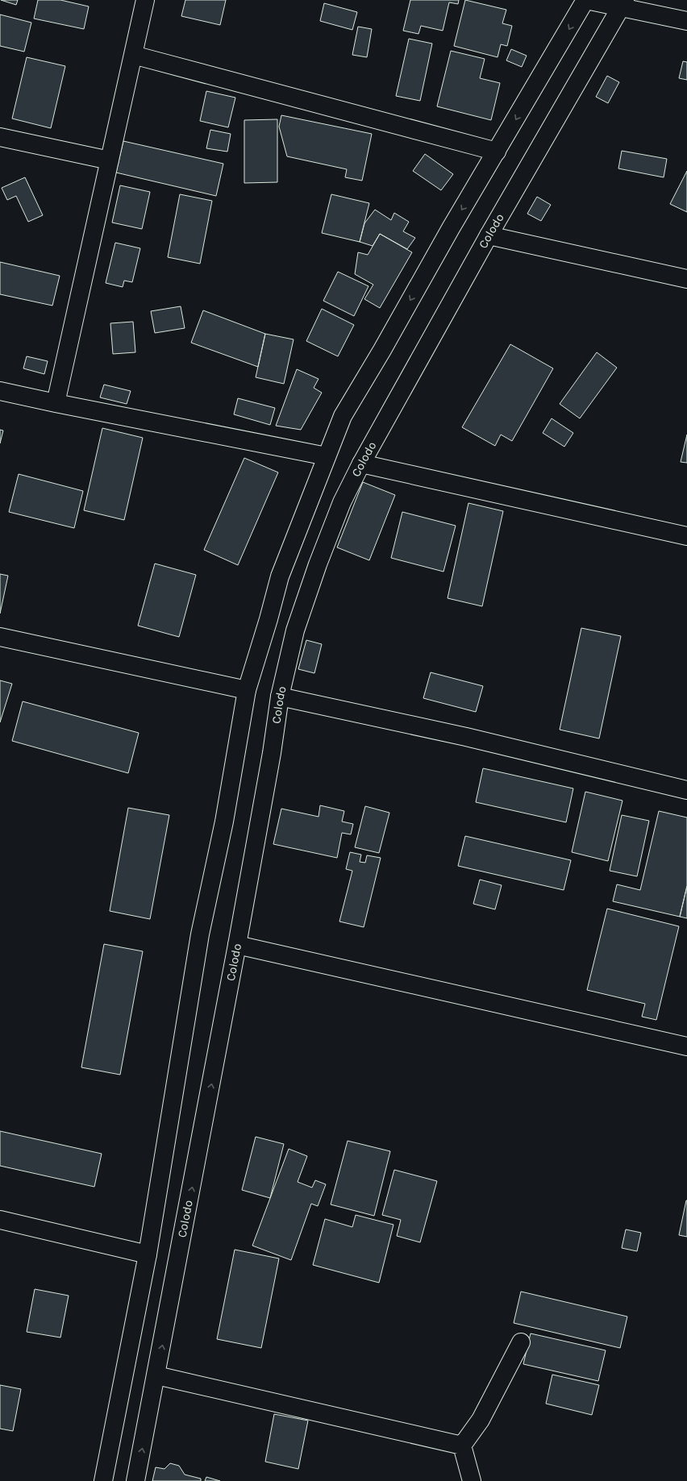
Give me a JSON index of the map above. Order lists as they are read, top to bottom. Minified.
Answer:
{"streets":{"street":["Colodo"]}}
